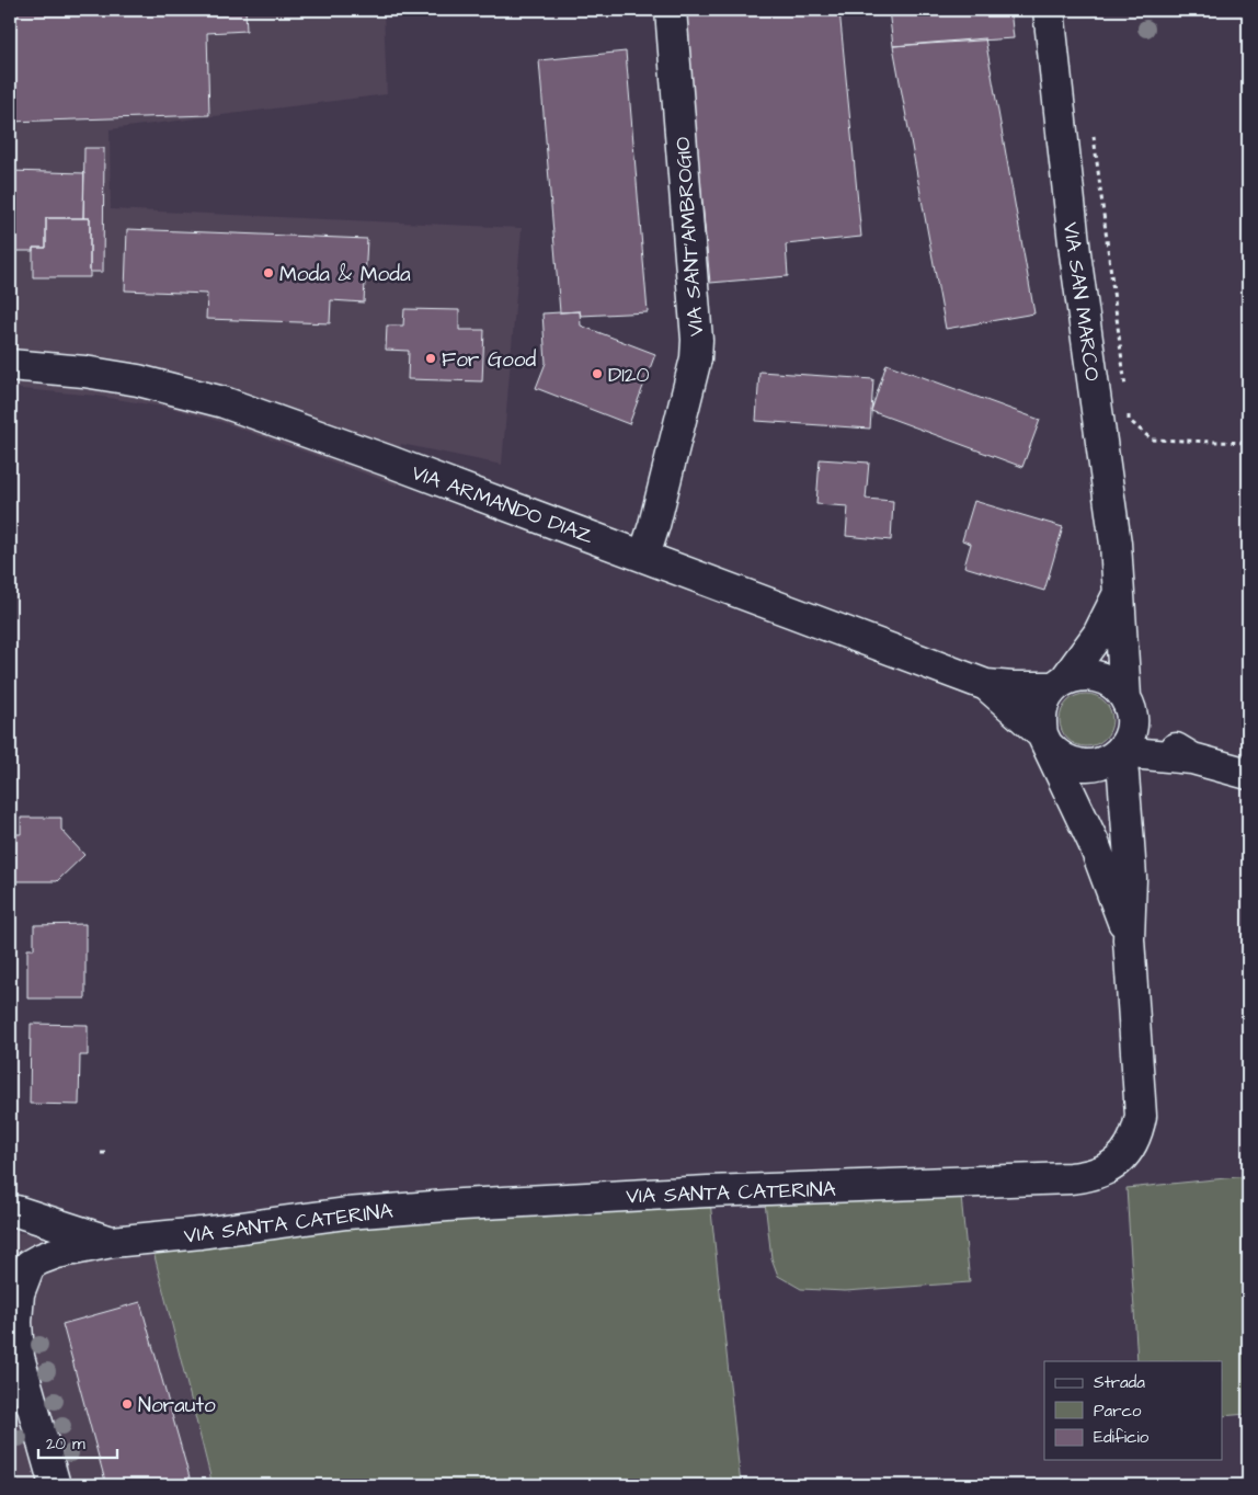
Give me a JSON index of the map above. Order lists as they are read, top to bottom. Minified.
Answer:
{"streets":{"street":["VIA SANT'AMBROGIO","VIA SAN MARCO","VIA ARMANDO DIAZ","VIA SANTA CATERINA"]},"crossings":[["VIA SANT'AMBROGIO","VIA ARMANDO DIAZ"],["VIA SAN MARCO","VIA ARMANDO DIAZ"],["VIA SAN MARCO","VIA SANTA CATERINA"],["VIA ARMANDO DIAZ","VIA SANTA CATERINA"]],"places":["Moda & Moda","For Good","D120","Norauto"],"legend":["Strada","Parco","Edificio"],"scale_bar":"20 m"}
